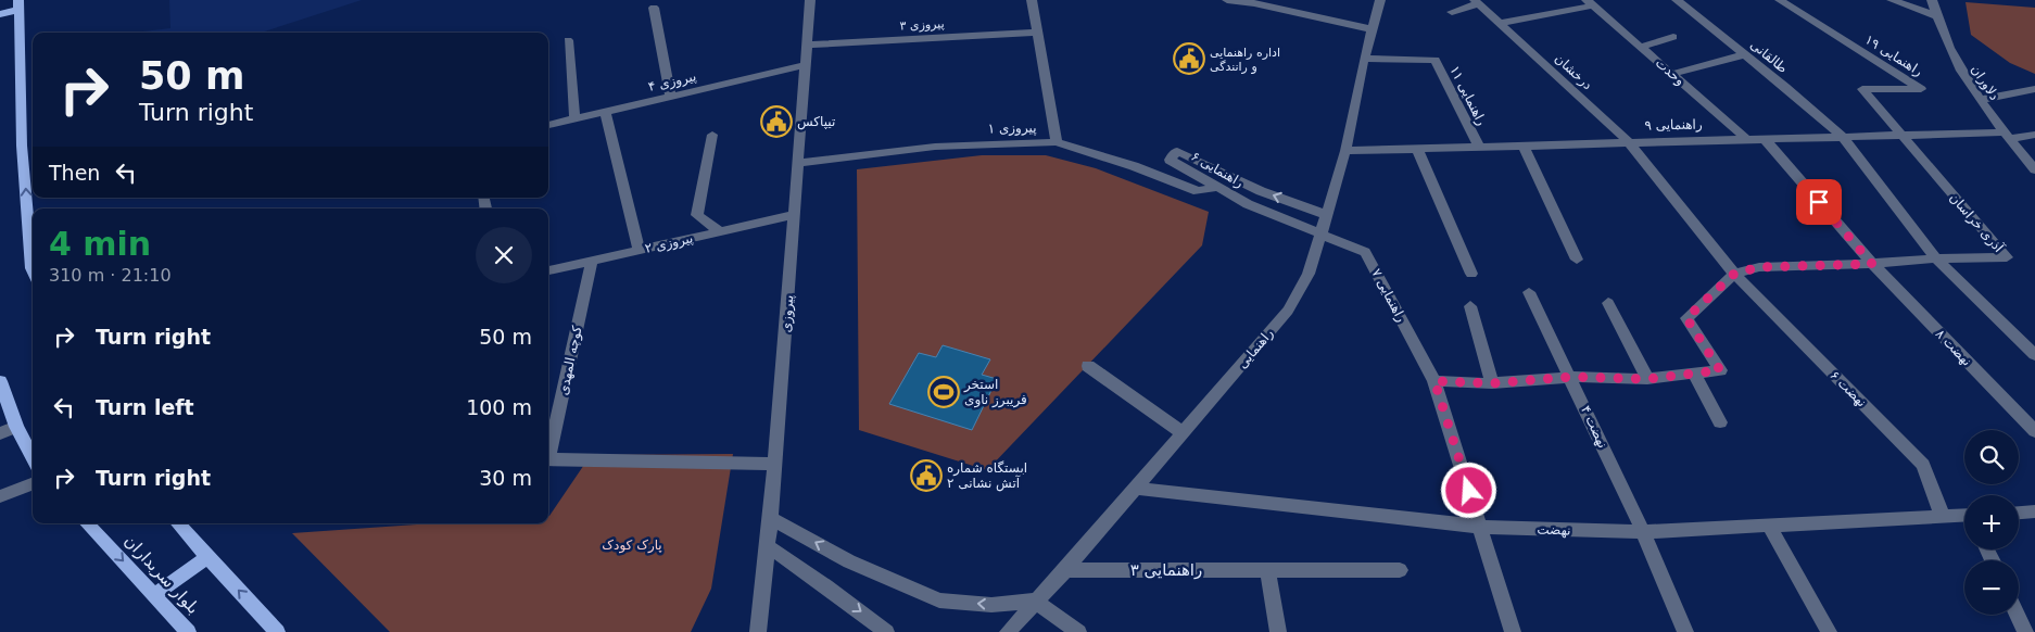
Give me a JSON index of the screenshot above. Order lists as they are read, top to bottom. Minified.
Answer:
{"streets":{"main road":["بلوار سربداران"],"street":["پیروزی ۳","راهنمایی ۱۹","طالقانی","درخشان","وحدت","پیروزی ۴","دلاوران","راهنمایی ۱۱","راهنمایی ۹","پیروزی ۱","راهنمایی ۶","آذری خراسان","پیروزی ۲","راهنمایی ۷","پیروزی","نهضت ۸","راهنمایی","کوچه المهدی","نهضت ۶","نهضت ۴","نهضت","راهنمایی ۳"]},"crossings":[["پیروزی ۳","پیروزی"],["راهنمایی ۱۹","راهنمایی ۹"],["راهنمایی ۱۹","آذری خراسان"],["طالقانی","راهنمایی ۹"],["طالقانی","آذری خراسان"],["درخشان","راهنمایی ۹"],["درخشان","نهضت ۶"],["وحدت","راهنمایی ۹"],["پیروزی ۴","پیروزی"],["دلاوران","راهنمایی ۹"],["راهنمایی ۱۱","راهنمایی ۹"],["راهنمایی ۱۱","راهنمایی"],["راهنمایی ۹","آذری خراسان"],["راهنمایی ۹","نهضت ۸"],["راهنمایی ۹","راهنمایی"],["پیروزی ۱","راهنمایی ۶"],["پیروزی ۱","پیروزی"],["راهنمایی ۶","راهنمایی ۷"],["راهنمایی ۶","راهنمایی"],["پیروزی ۲","پیروزی"],["پیروزی ۲","کوچه المهدی"],["راهنمایی ۷","راهنمایی"],["راهنمایی ۷","نهضت"],["راهنمایی","نهضت"],["راهنمایی","راهنمایی ۳"],["نهضت ۶","نهضت"],["نهضت ۴","نهضت"]],"parks":["پارک کودک"],"places":{"public building":["اداره راهنمایی و رانندگی","تیپاکس","ایستگاه شماره ۲ آتش نشانی"],"sports":["استخر فریبرز ناوی"]},"page":{"turn":["50 m","Turn right"],"then":"Then","heading":["4 min","310 m · 21:10"],"list":[{"name":"Turn right","value":"50 m"},{"name":"Turn left","value":"100 m"},{"name":"Turn right","value":"30 m"}],"map_buttons":["+","−"]}}
